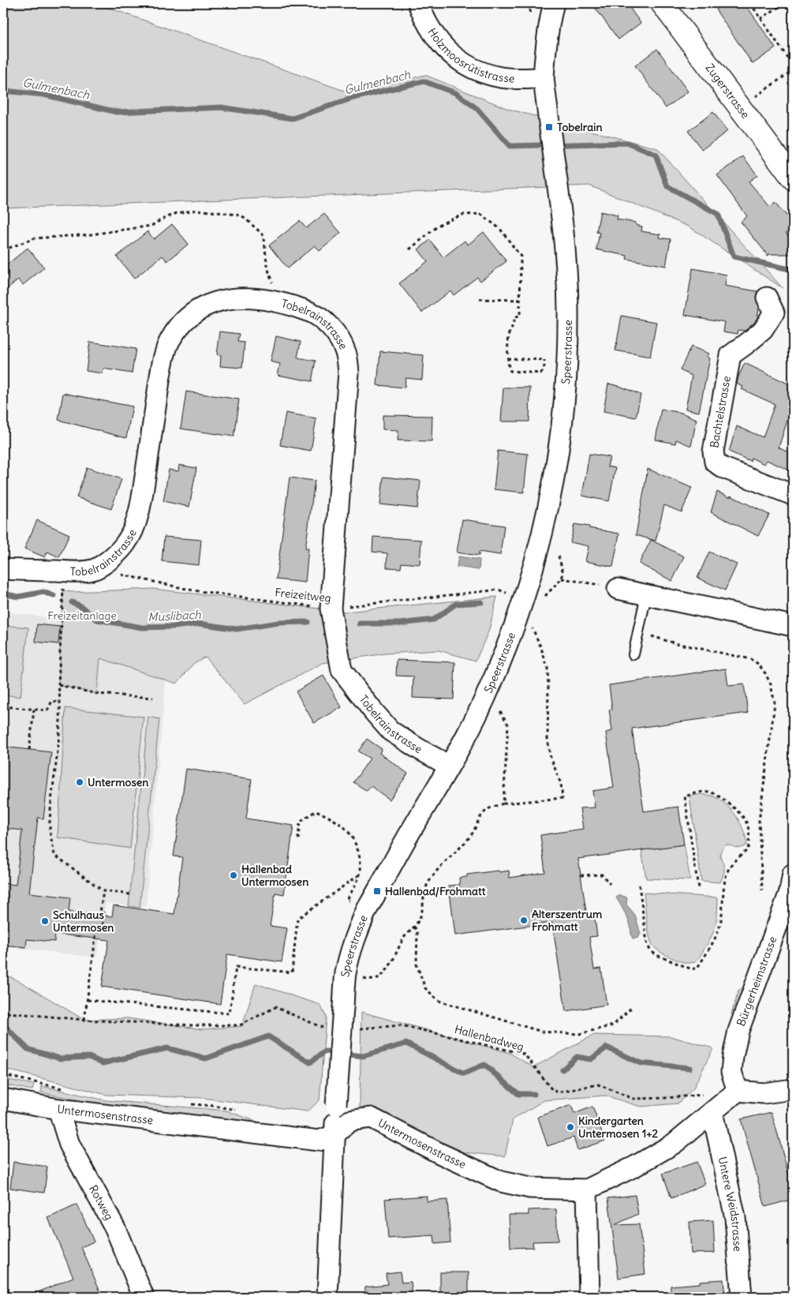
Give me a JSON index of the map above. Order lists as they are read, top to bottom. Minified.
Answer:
{"streets":{"main road":["Zugerstrasse"],"street":["Holzmoosrütistrasse","Tobelrainstrasse","Speerstrasse","Bachtelstrasse","Bürgerheimstrasse","Untermosenstrasse","Rotweg","Untere Weidstrasse"],"path":["Freizeitweg","Hallenbadweg"]},"crossings":[["Holzmoosrütistrasse","Speerstrasse"],["Tobelrainstrasse","Speerstrasse"],["Tobelrainstrasse","Freizeitweg"],["Speerstrasse","Untermosenstrasse"],["Bürgerheimstrasse","Hallenbadweg"],["Bürgerheimstrasse","Untermosenstrasse"],["Hallenbadweg","Untermosenstrasse"],["Untermosenstrasse","Rotweg"],["Untermosenstrasse","Untere Weidstrasse"]],"water":["Gulmenbach","Muslibach"],"parks":["Freizeitanlage"],"places":{"transit":["Tobelrain","Hallenbad/Frohmatt"],"other":["Untermosen","Hallenbad Untermoosen","Alterszentrum Frohmatt","Schulhaus Untermosen","Kindergarten Untermosen 1+2"]}}
